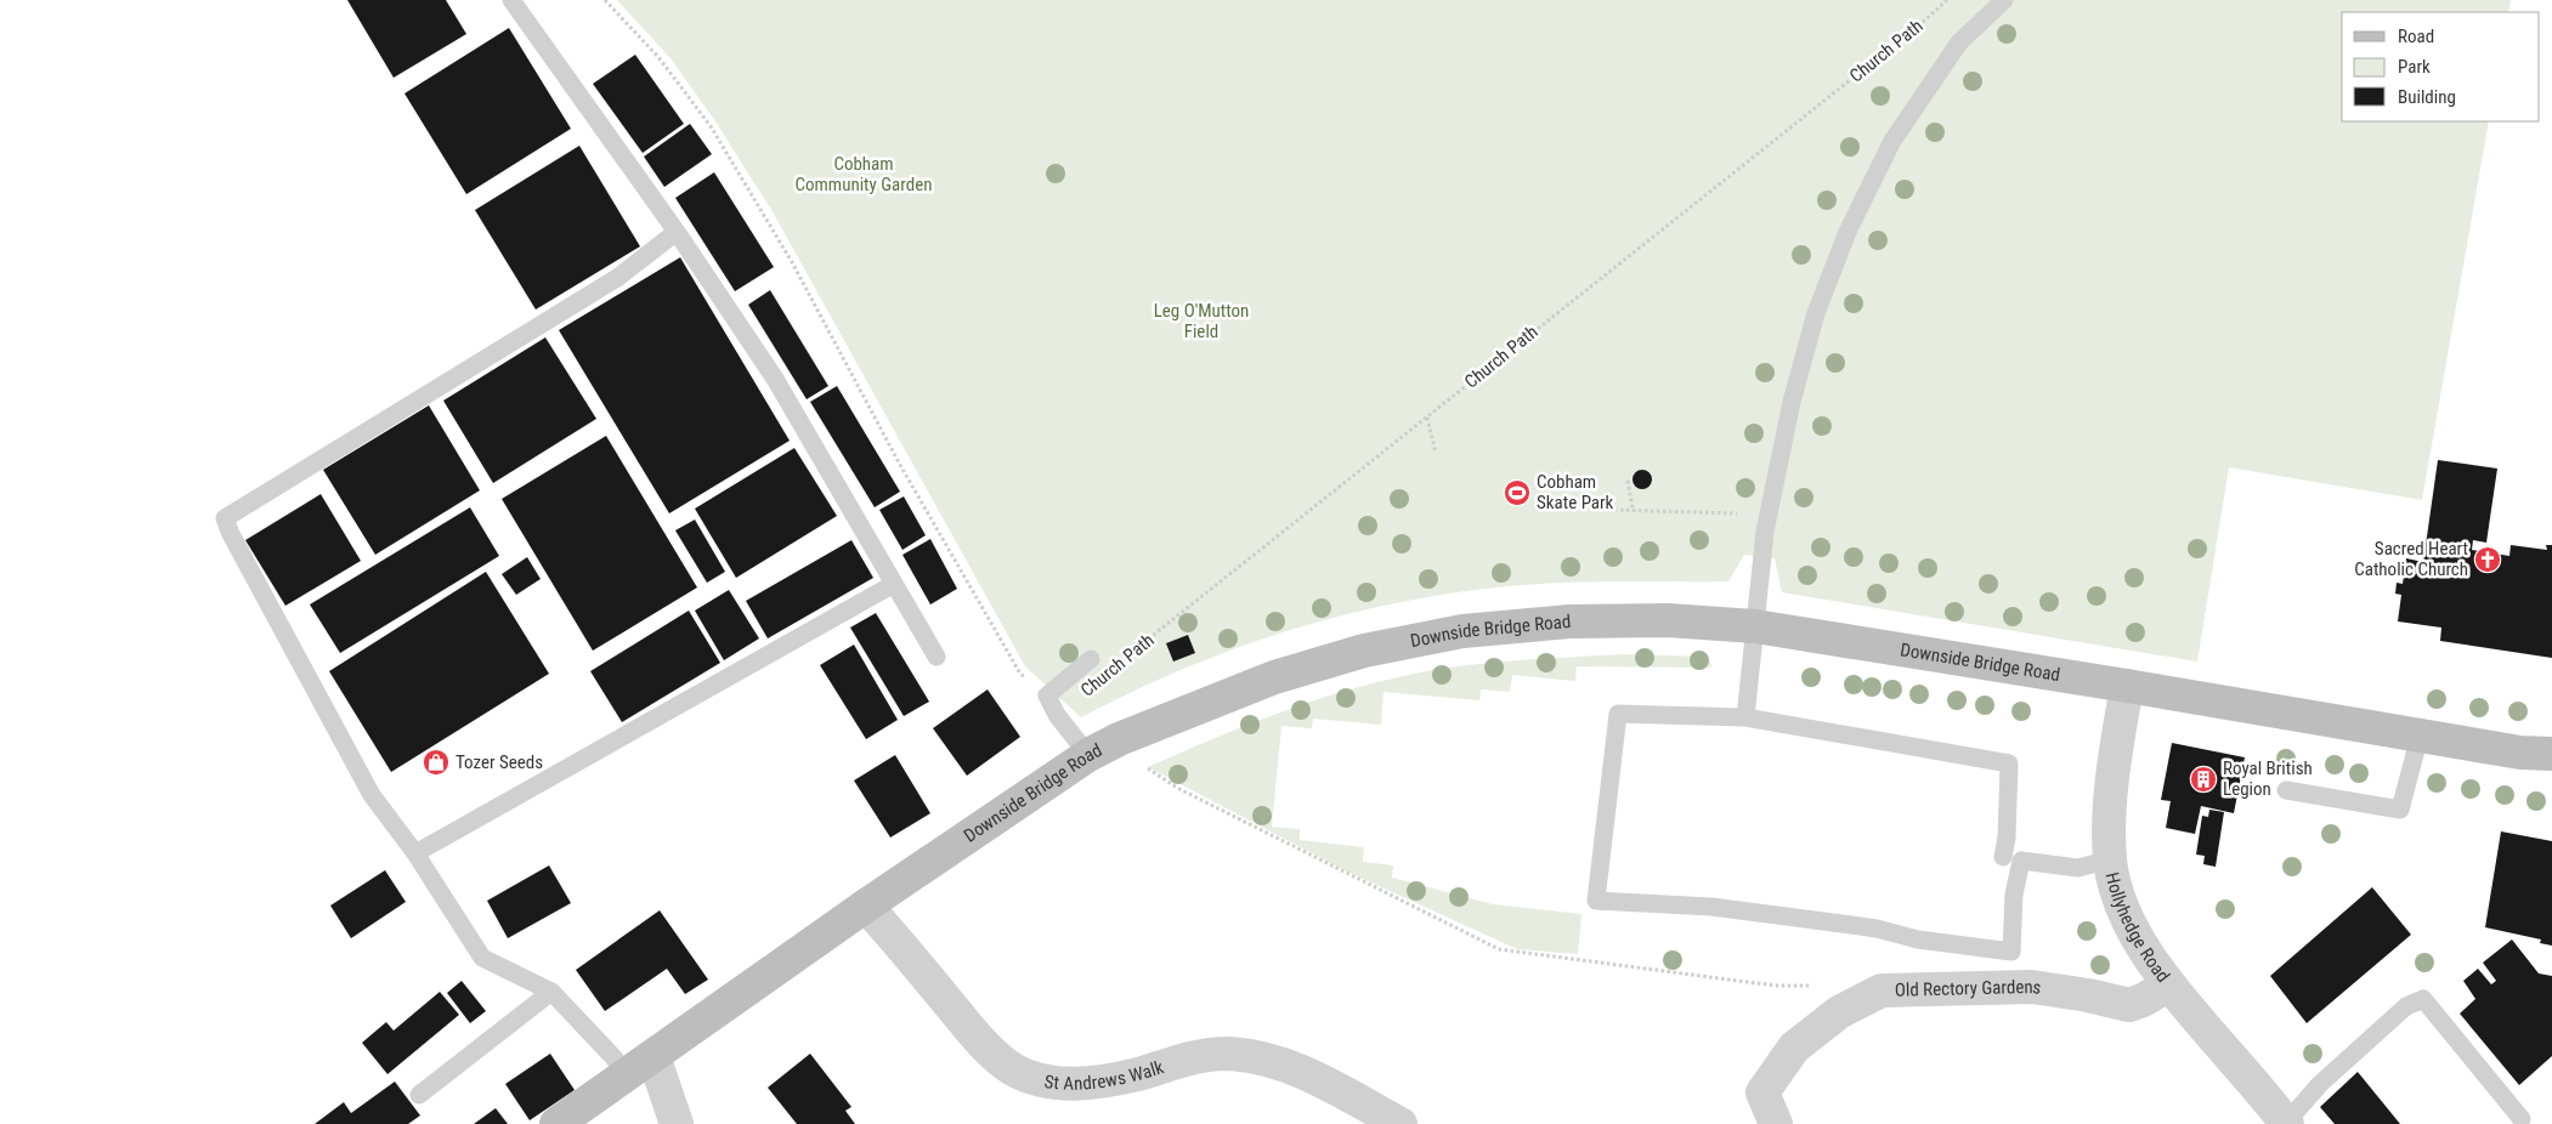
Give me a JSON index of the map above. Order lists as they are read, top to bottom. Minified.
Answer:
{"streets":{"street":["Downside Bridge Road","Hollyhedge Road","Old Rectory Gardens","St Andrews Walk"],"path":["Church Path"]},"crossings":[["Downside Bridge Road","Hollyhedge Road"],["Downside Bridge Road","St Andrews Walk"],["Hollyhedge Road","Old Rectory Gardens"]],"parks":["Cobham Community Garden","Leg O'Mutton Field"],"places":{"sports":["Cobham Skate Park"],"church":["Sacred Heart Catholic Church"],"shop":["Tozer Seeds"],"building":["Royal British Legion"]},"legend":["Road","Park","Building"]}
